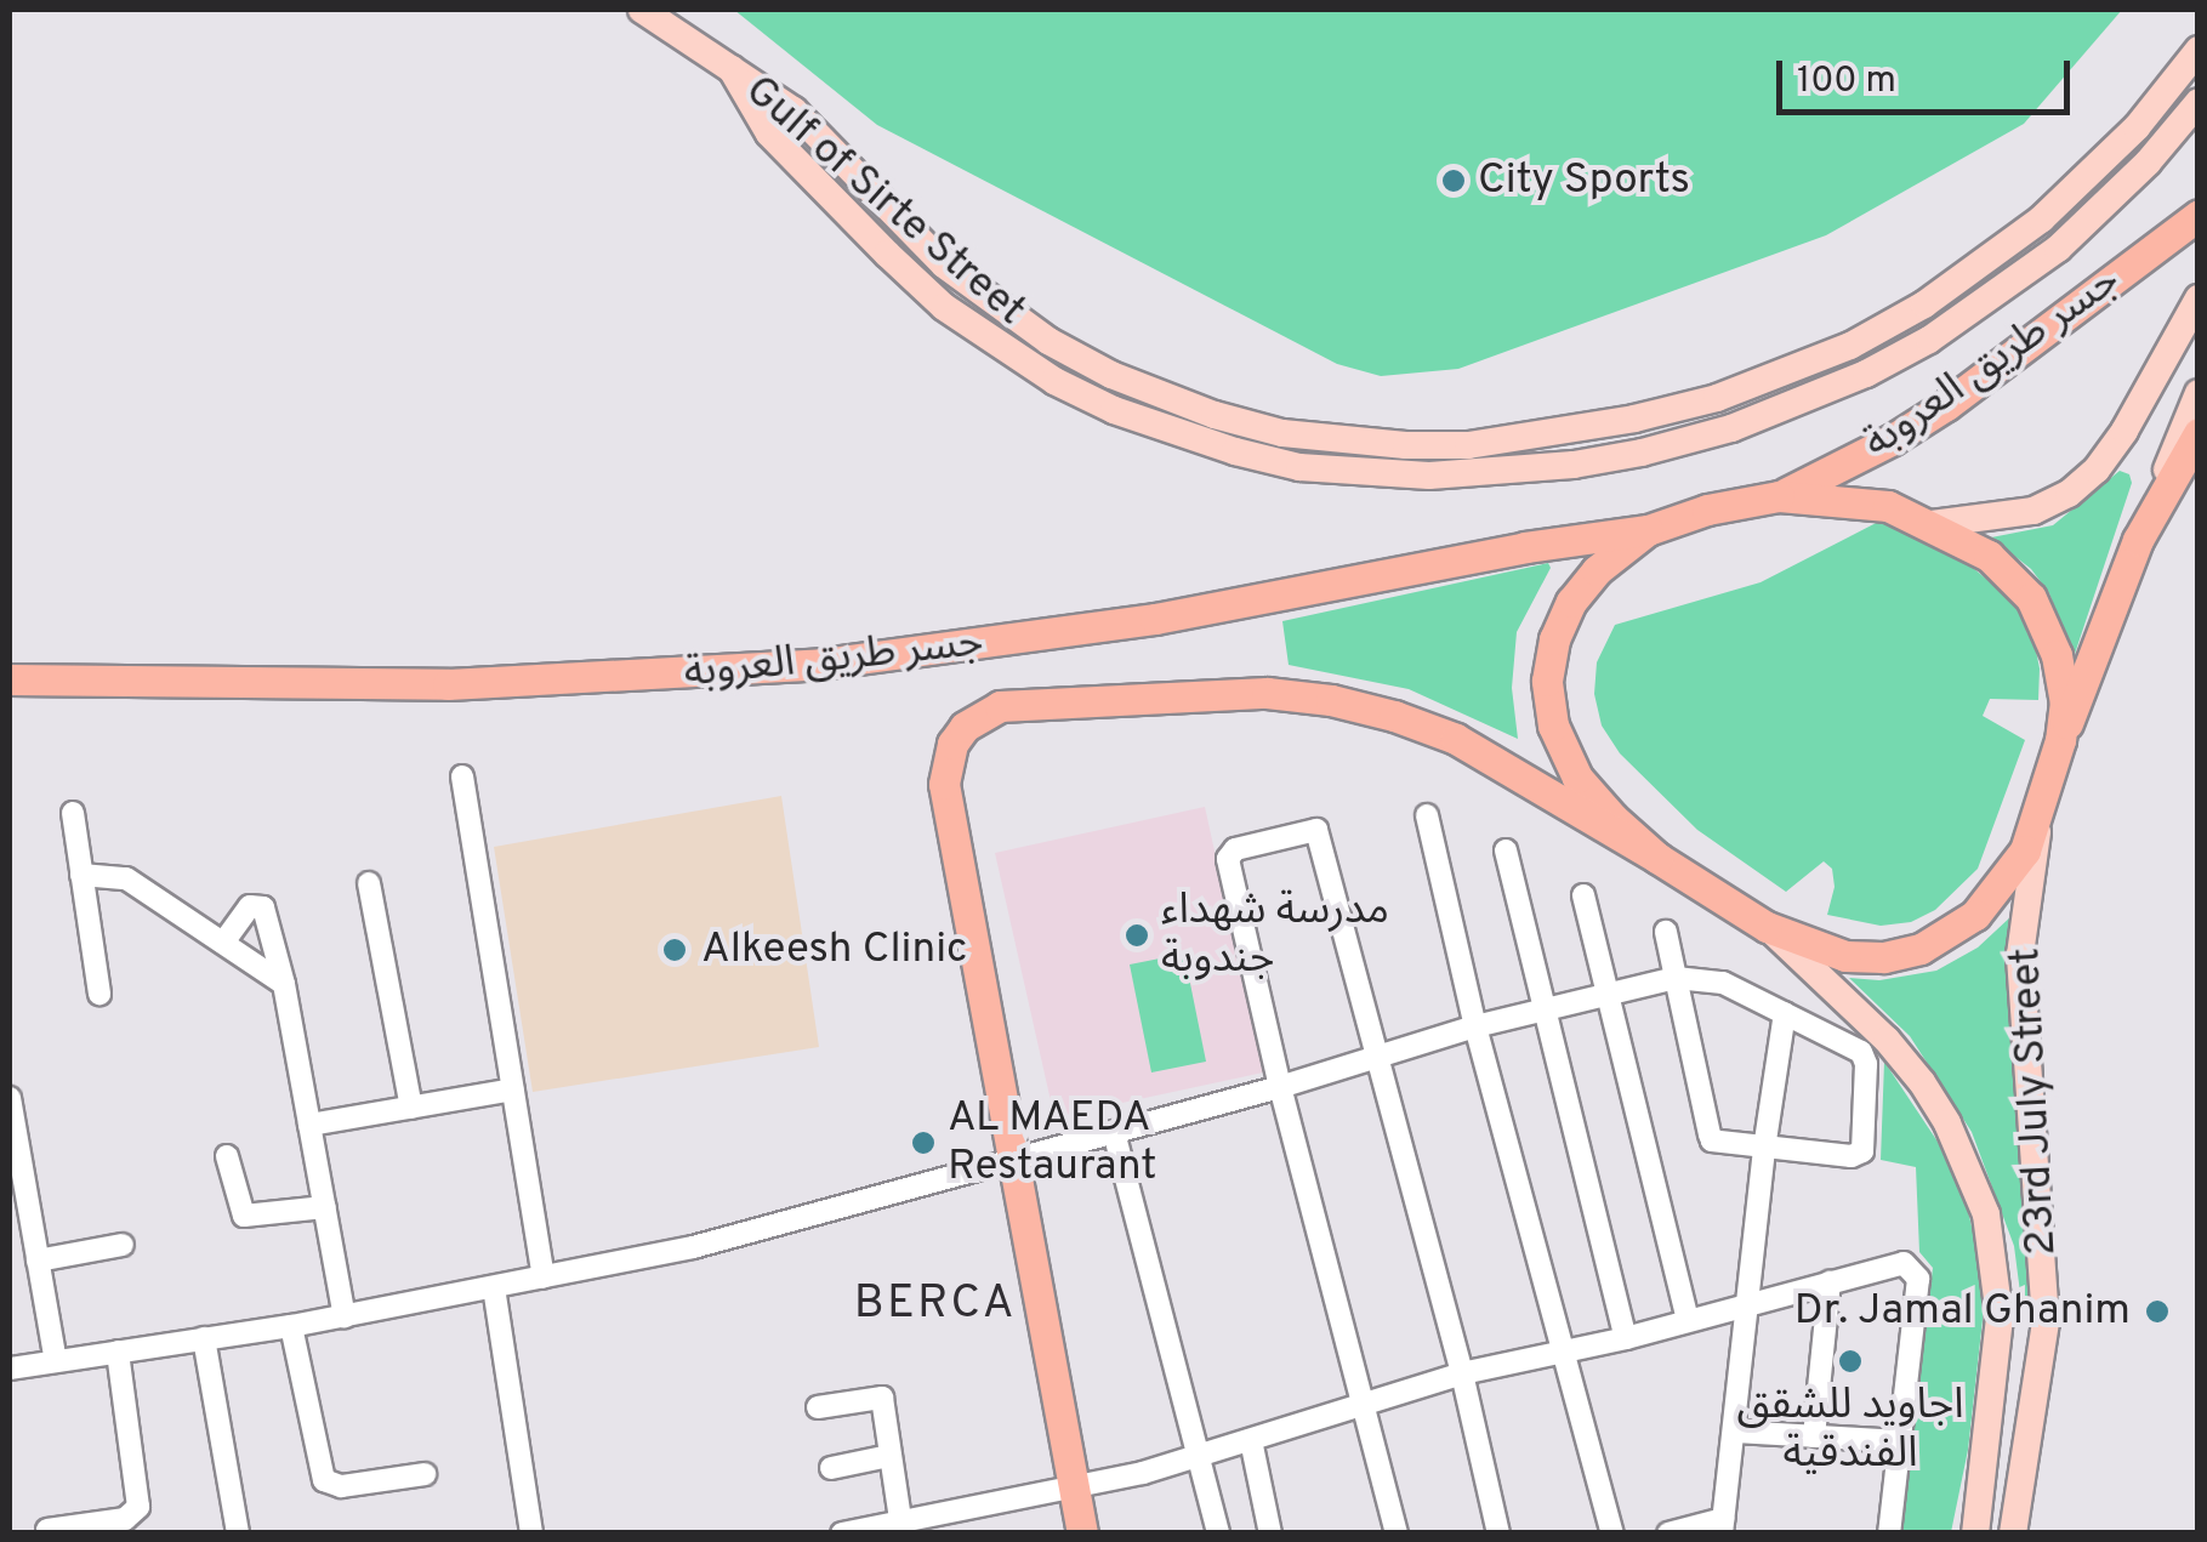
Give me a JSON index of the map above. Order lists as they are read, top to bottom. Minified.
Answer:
{"streets":{"highway":["جسر طريق العروبة"],"main road":["Gulf of Sirte Street","23rd July Street"]},"districts":["BERCA"],"places":["City Sports","مدرسة شهداء جندوبة","Alkeesh Clinic","AL MAEDA Restaurant","Dr. Jamal Ghanim","اجاويد للشقق الفندقية"],"scale_bar":"100 m"}
